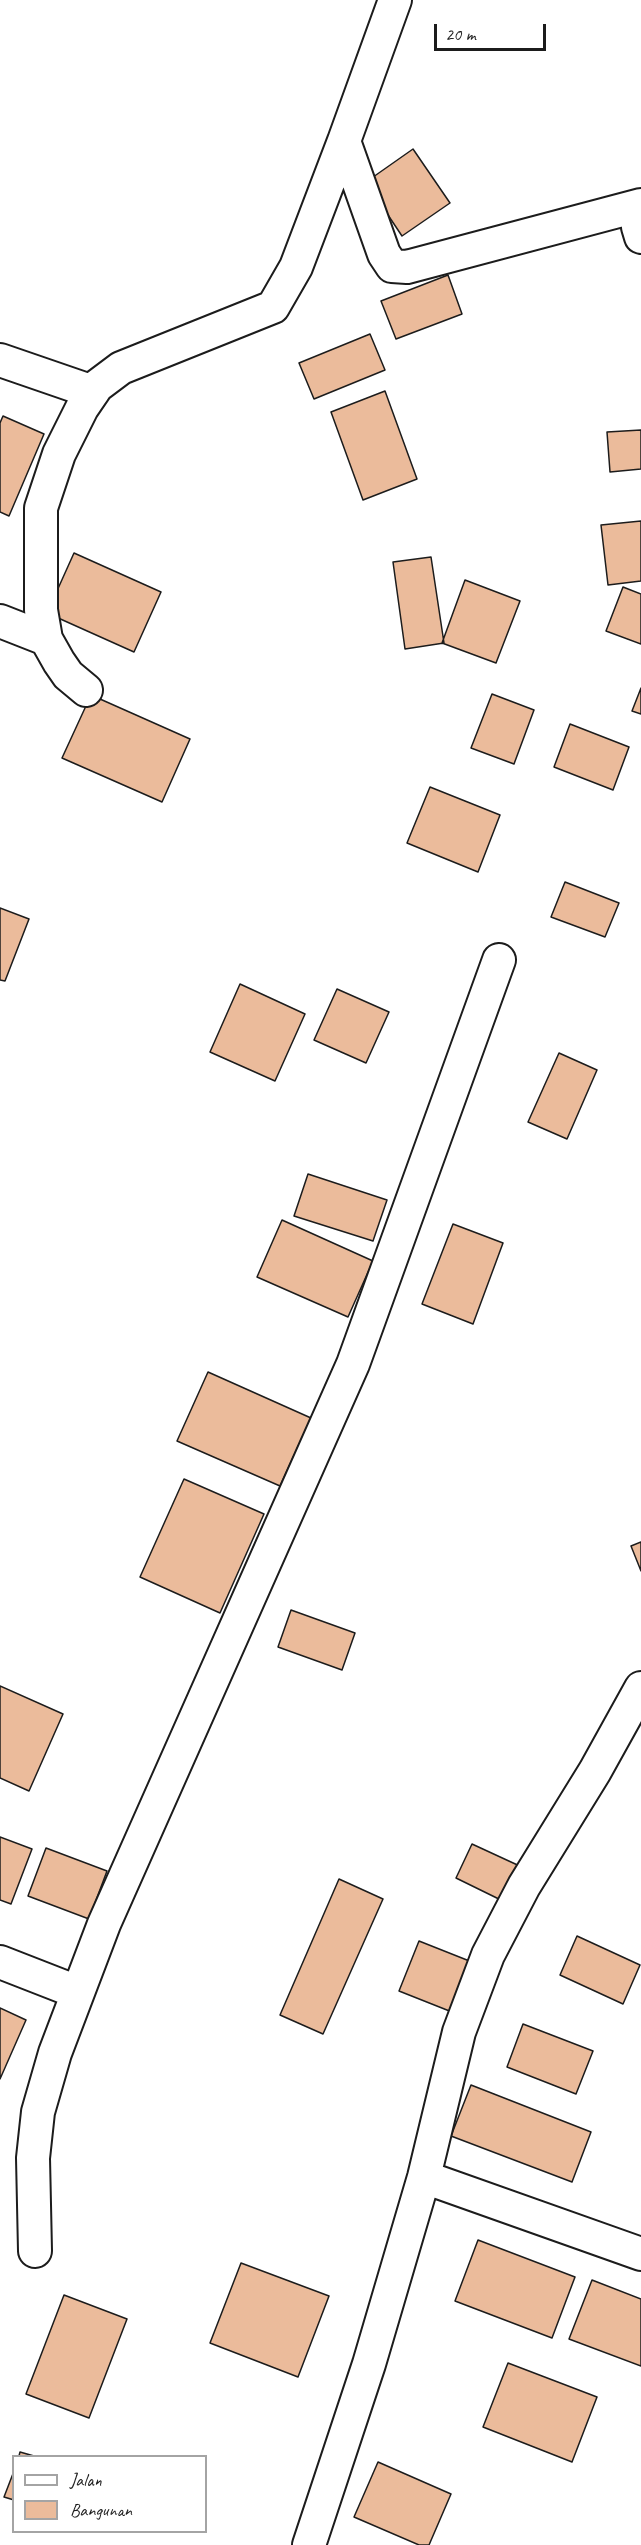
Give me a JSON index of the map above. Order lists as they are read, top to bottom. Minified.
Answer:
{"legend":["Jalan","Bangunan"],"scale_bar":"20 m"}
